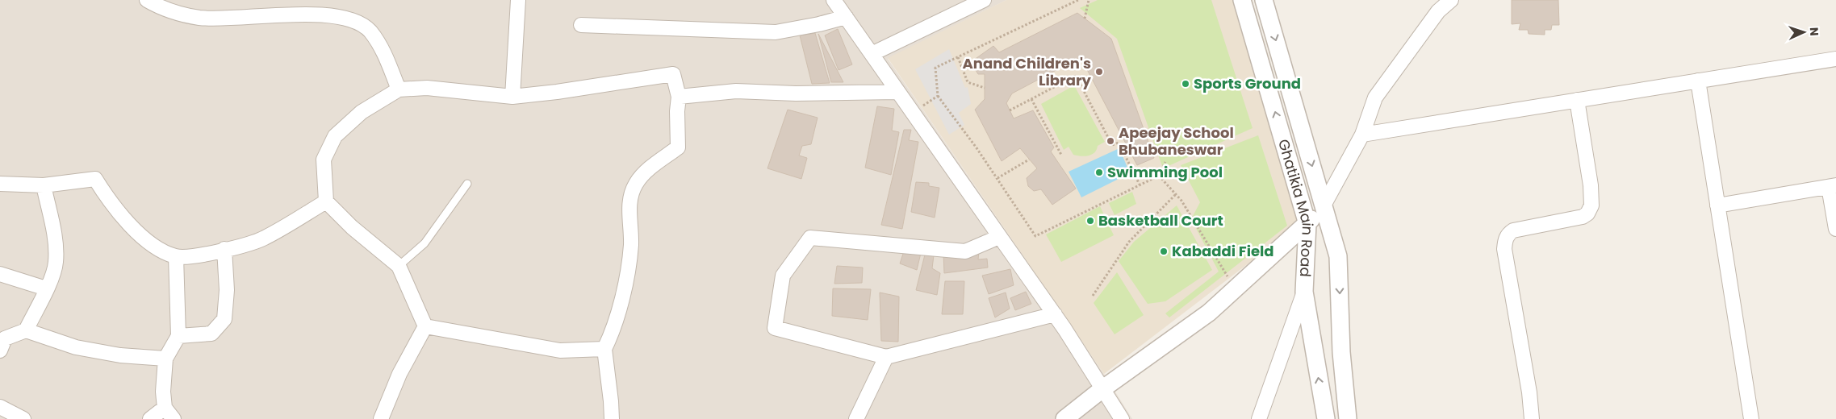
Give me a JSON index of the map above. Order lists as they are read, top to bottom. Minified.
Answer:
{"streets":{"street":["Ghatikia Main Road"]},"places":["Anand Children's Library","Sports Ground","Apeejay School Bhubaneswar","Swimming Pool","Basketball Court","Kabaddi Field"],"north":"right"}
